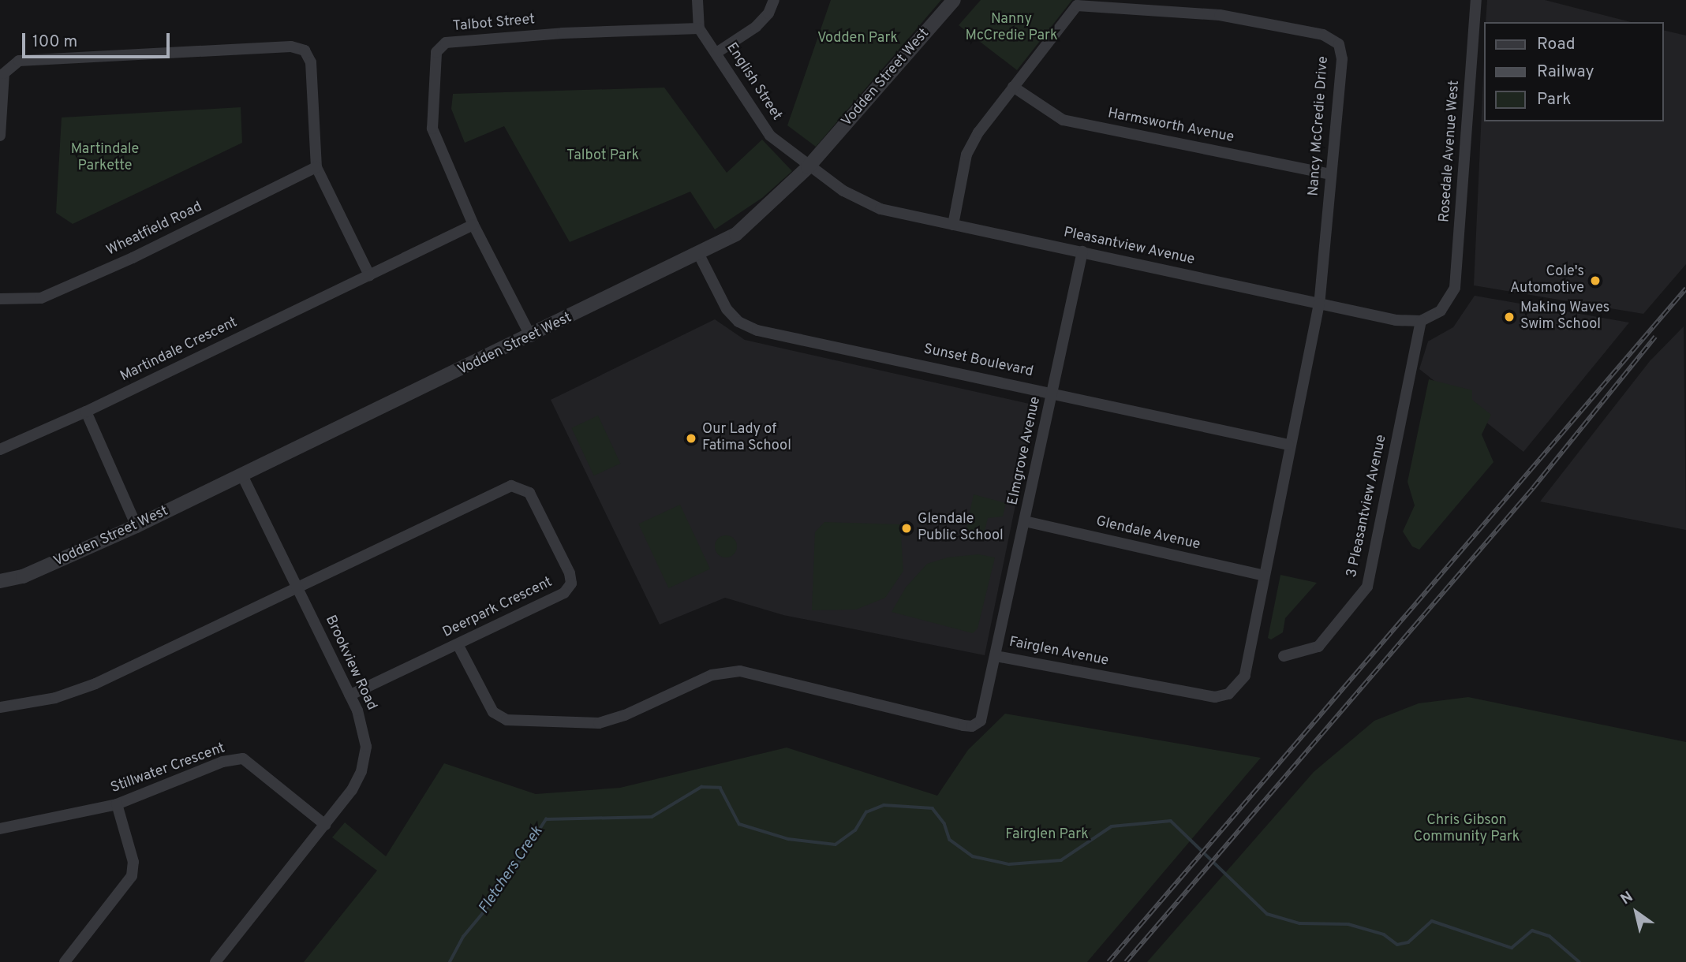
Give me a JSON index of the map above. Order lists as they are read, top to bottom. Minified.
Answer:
{"streets":{"street":["Talbot Street","Vodden Street West","English Street","Harmsworth Avenue","Nancy McCredie Drive","Rosedale Avenue West","Wheatfield Road","Pleasantview Avenue","Martindale Crescent","Sunset Boulevard","Elmgrove Avenue","3 Pleasantview Avenue","Glendale Avenue","Deerpark Crescent","Fairglen Avenue","Brookview Road","Stillwater Crescent"]},"crossings":[["Talbot Street","Vodden Street West"],["Talbot Street","English Street"],["Talbot Street","Martindale Crescent"],["Vodden Street West","English Street"],["Vodden Street West","Pleasantview Avenue"],["Vodden Street West","Sunset Boulevard"],["Vodden Street West","Brookview Road"],["English Street","Pleasantview Avenue"],["Harmsworth Avenue","Nancy McCredie Drive"],["Nancy McCredie Drive","Pleasantview Avenue"],["Nancy McCredie Drive","Fairglen Avenue"],["Rosedale Avenue West","Pleasantview Avenue"],["Rosedale Avenue West","3 Pleasantview Avenue"],["Pleasantview Avenue","Elmgrove Avenue"],["Pleasantview Avenue","3 Pleasantview Avenue"],["Pleasantview Avenue","Fairglen Avenue"],["Sunset Boulevard","Elmgrove Avenue"],["Sunset Boulevard","Fairglen Avenue"],["Elmgrove Avenue","Glendale Avenue"],["Elmgrove Avenue","Fairglen Avenue"],["Glendale Avenue","Fairglen Avenue"],["Deerpark Crescent","Fairglen Avenue"],["Deerpark Crescent","Brookview Road"],["Brookview Road","Stillwater Crescent"]],"water":["Fletchers Creek"],"parks":["Nanny McCredie Park","Vodden Park","Martindale Parkette","Talbot Park","Chris Gibson Community Park","Fairglen Park"],"places":["Cole's Automotive","Making Waves Swim School","Our Lady of Fatima School","Glendale Public School"],"legend":["Road","Railway","Park"],"scale_bar":"100 m","north":"top left"}
